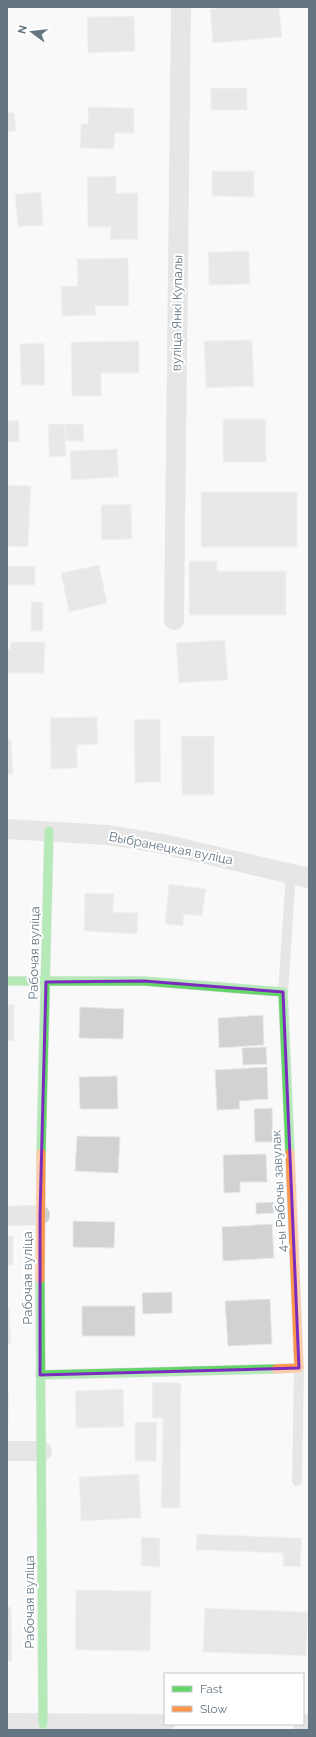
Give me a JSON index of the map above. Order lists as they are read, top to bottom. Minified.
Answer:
{"streets":{"street":["вуліца Янкі Купалы","Выбранецкая вуліца","Рабочая вуліца","4-ы Рабочы завулак"]},"crossings":[["Выбранецкая вуліца","Рабочая вуліца"]],"legend":["Fast","Slow"],"north":"left"}
